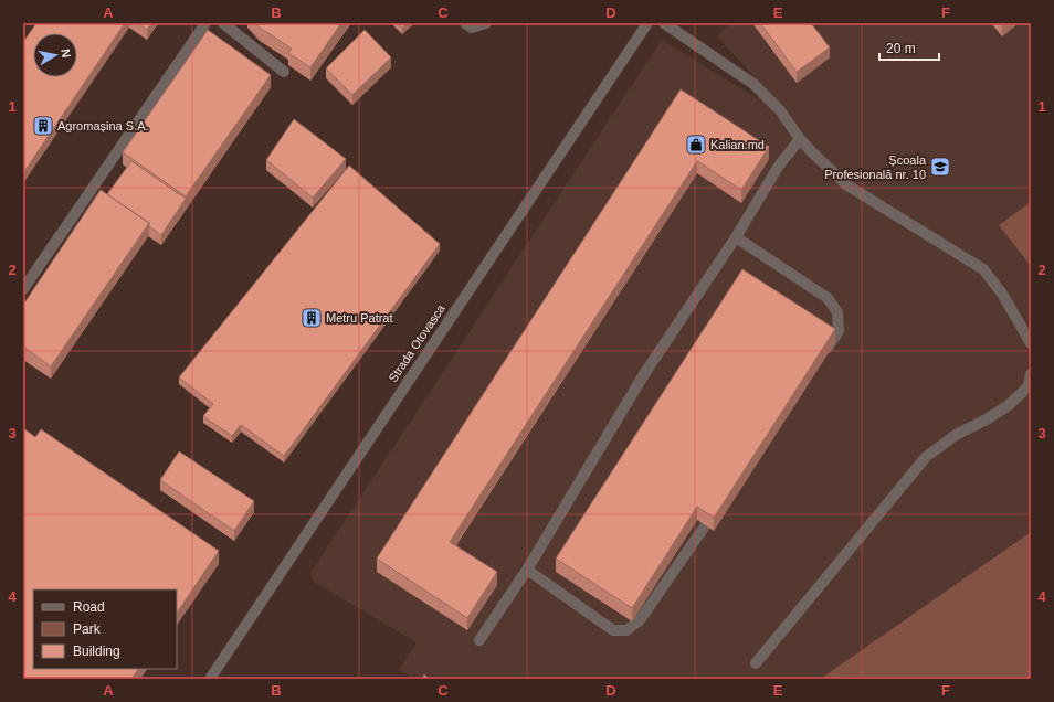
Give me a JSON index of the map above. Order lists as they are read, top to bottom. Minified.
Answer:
{"streets":{"street":["Strada Otovasca"]},"places":{"building":["Agromașina S.A.","Metru Patrat"],"shop":["Kalian.md"],"school or university":["Școala Profesională nr. 10"]},"legend":["Road","Park","Building"],"scale_bar":"20 m","north":"right","grid":{"columns":["A","B","C","D","E","F"],"rows":["1","2","3","4"]}}
